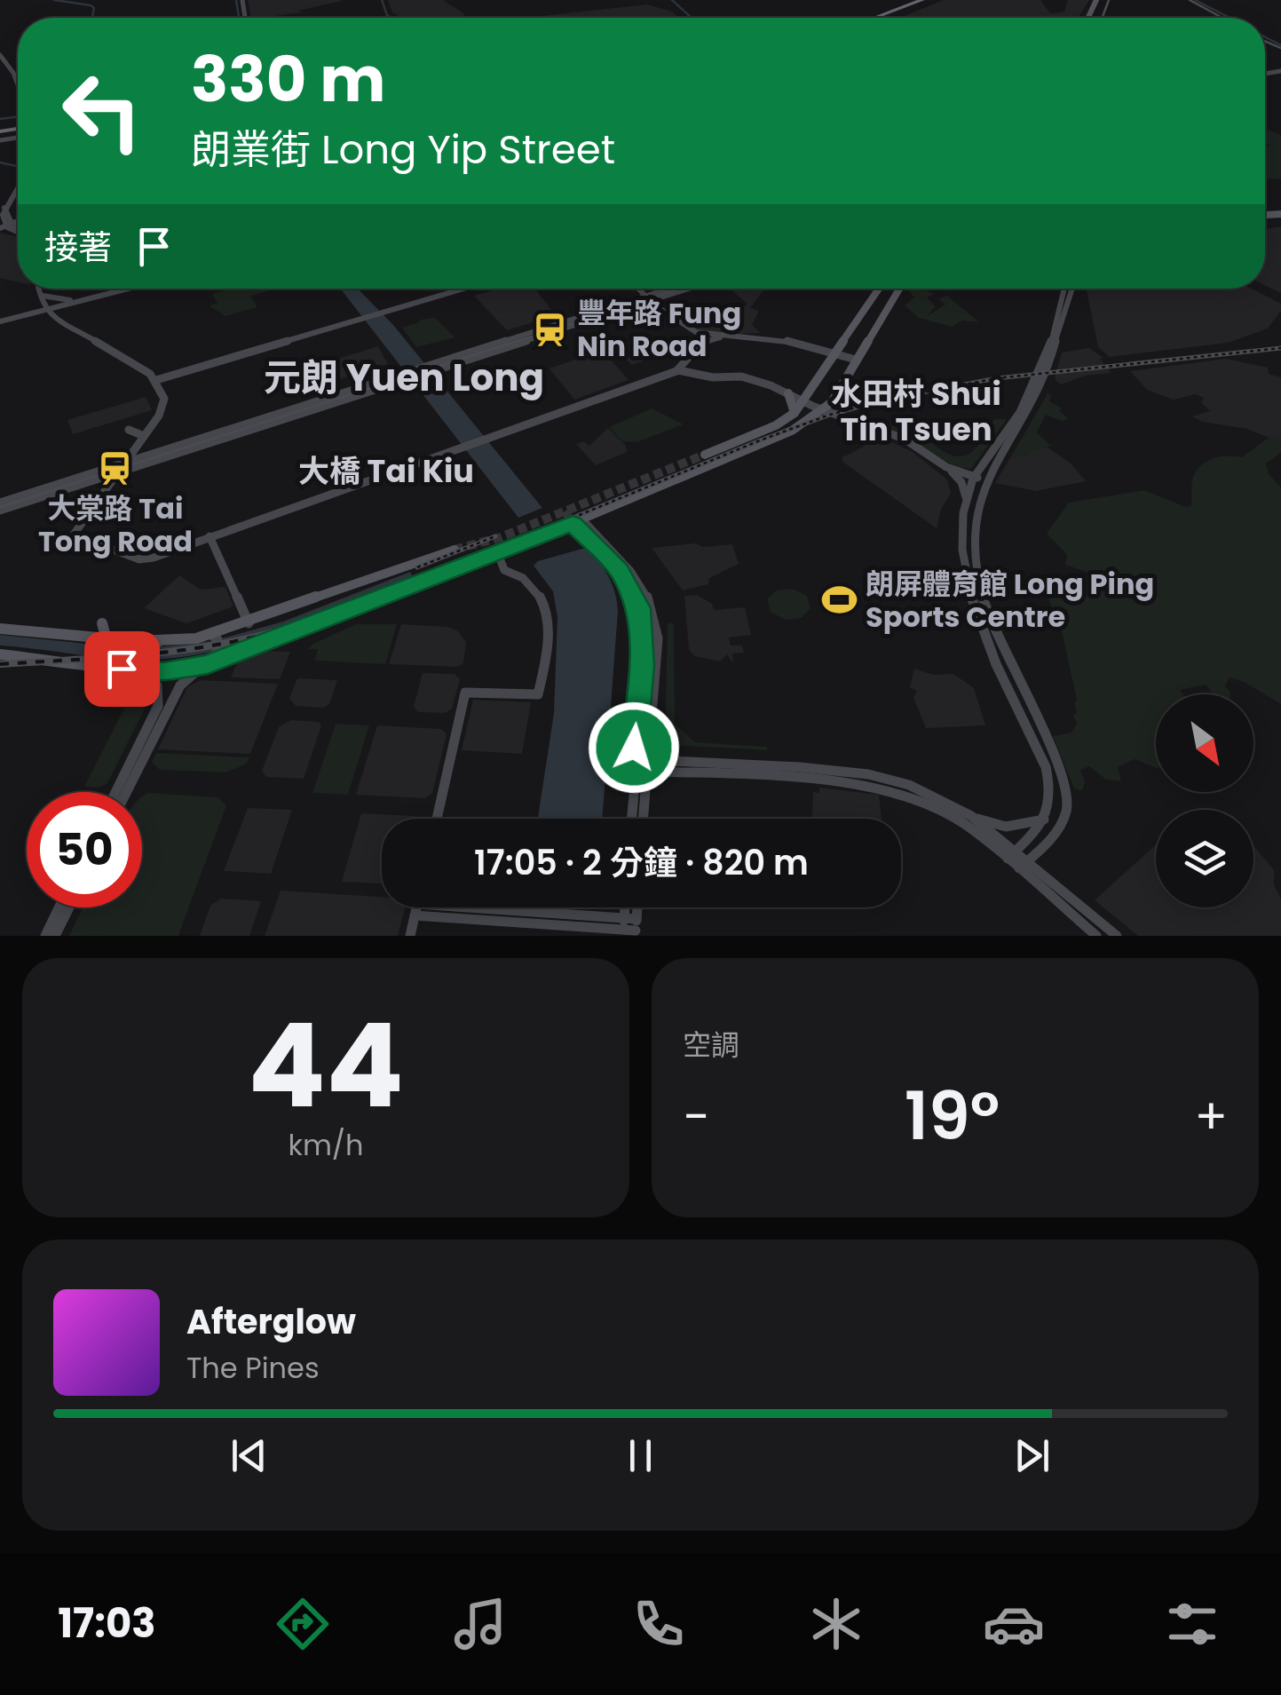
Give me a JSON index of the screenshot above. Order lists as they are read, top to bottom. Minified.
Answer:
{"districts":["元朗 Yuen Long","水田村 Shui Tin Tsuen","大橋 Tai Kiu"],"places":{"station":["豐年路 Fung Nin Road","大棠路 Tai Tong Road"],"sports":["朗屏體育館 Long Ping Sports Centre"]},"north":"bottom right","page":{"turn":["330 m","朗業街 Long Yip Street"],"then":"接著","limit":"50","trip":"17:05 · 2 分鐘 · 820 m","tile":[["44","km/h"],"空調"],"heat":["−","19°","+"],"song":["Afterglow","The Pines"],"tabs":"17:03"}}
